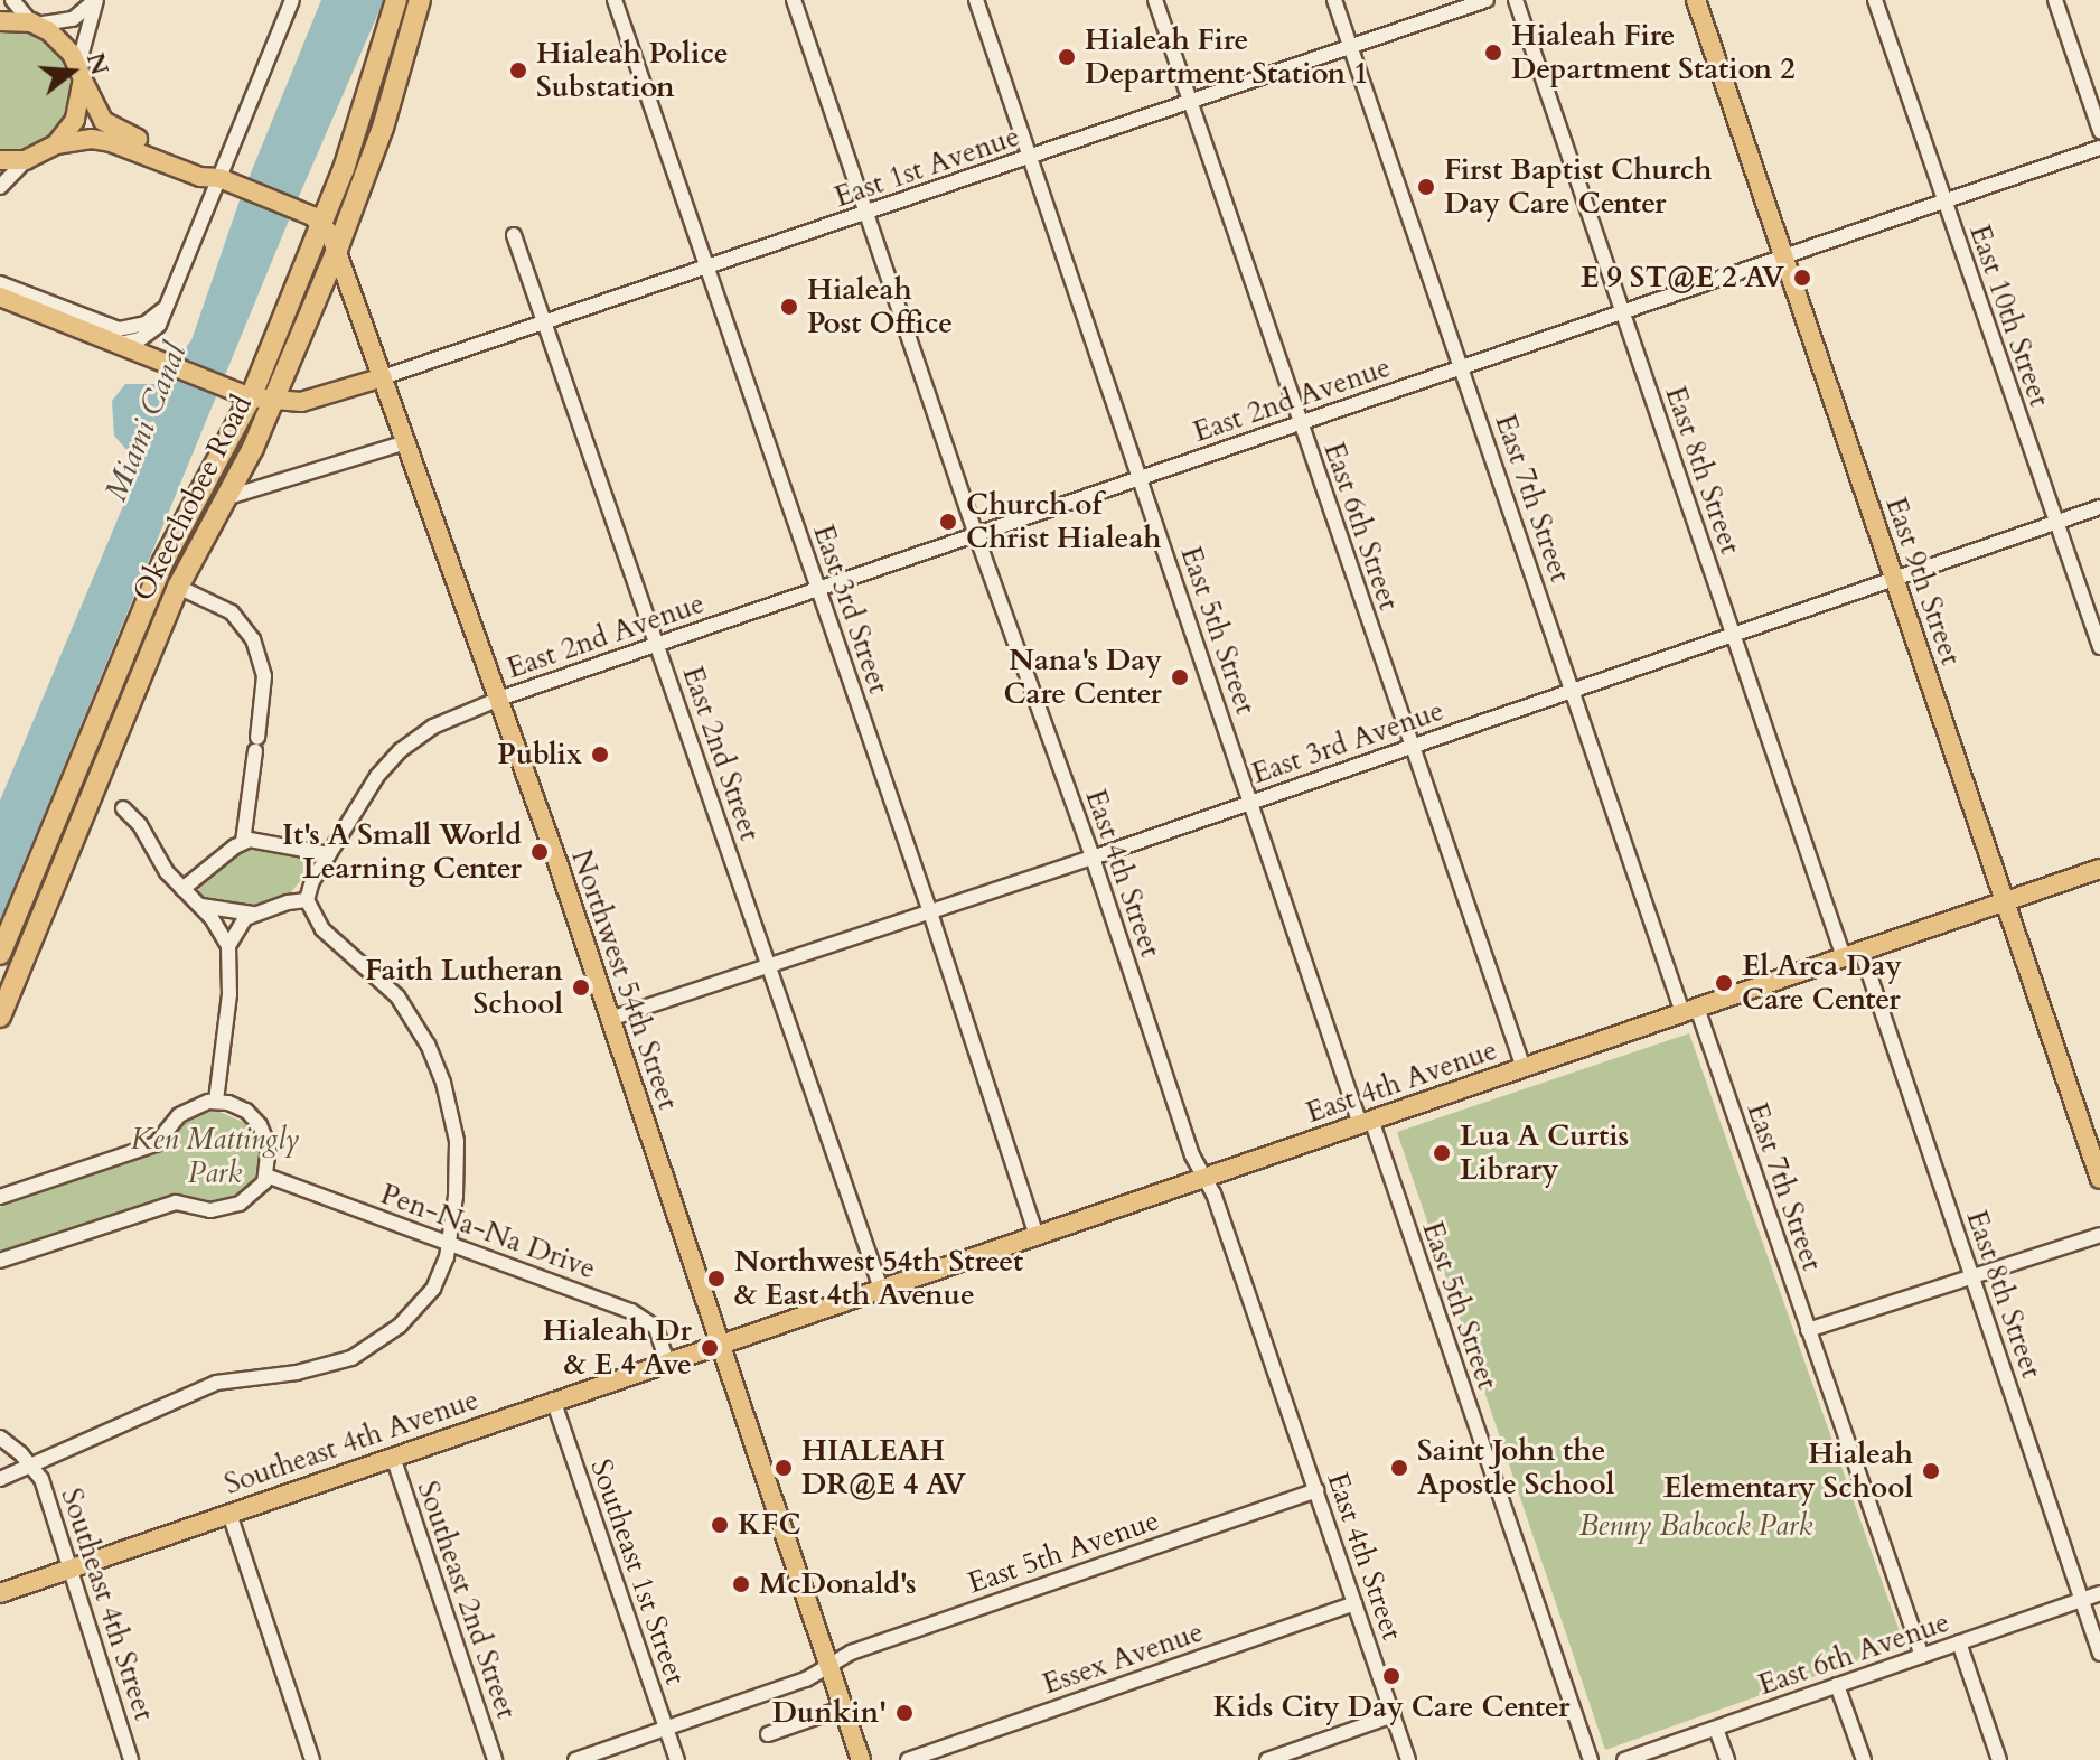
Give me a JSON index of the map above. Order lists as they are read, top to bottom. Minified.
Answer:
{"streets":{"highway":["Okeechobee Road"],"main road":["East 9th Street","Northwest 54th Street","East 4th Avenue","Southeast 4th Avenue"],"street":["East 1st Avenue","East 10th Street","East 2nd Avenue","East 8th Street","East 7th Street","East 6th Street","East 3rd Street","East 5th Street","East 3rd Avenue","East 2nd Street","East 4th Street","Pen-Na-Na Drive","East 5th Avenue","Southeast 1st Street","Southeast 2nd Street","Southeast 4th Street","East 6th Avenue","Essex Avenue"]},"crossings":[["East 1st Avenue","East 7th Street"],["East 1st Avenue","East 6th Street"],["East 1st Avenue","East 3rd Street"],["East 1st Avenue","East 5th Street"],["East 1st Avenue","East 2nd Street"],["East 1st Avenue","East 4th Street"],["East 1st Avenue","Northwest 54th Street"],["East 10th Street","East 2nd Avenue"],["East 10th Street","East 3rd Avenue"],["East 2nd Avenue","East 8th Street"],["East 2nd Avenue","East 7th Street"],["East 2nd Avenue","East 6th Street"],["East 2nd Avenue","East 9th Street"],["East 2nd Avenue","East 3rd Street"],["East 2nd Avenue","East 5th Street"],["East 2nd Avenue","East 2nd Street"],["East 2nd Avenue","East 4th Street"],["East 2nd Avenue","Northwest 54th Street"],["East 8th Street","East 3rd Avenue"],["East 8th Street","East 4th Avenue"],["East 8th Street","East 6th Avenue"],["Okeechobee Road","Northwest 54th Street"],["East 7th Street","East 3rd Avenue"],["East 7th Street","East 4th Avenue"],["East 7th Street","East 6th Avenue"],["East 6th Street","East 3rd Avenue"],["East 6th Street","East 4th Avenue"],["East 9th Street","East 3rd Avenue"],["East 9th Street","East 4th Avenue"],["East 3rd Street","East 3rd Avenue"],["East 3rd Street","East 4th Avenue"],["East 5th Street","East 3rd Avenue"],["East 5th Street","East 4th Avenue"],["East 3rd Avenue","East 2nd Street"],["East 3rd Avenue","East 4th Street"],["East 3rd Avenue","Northwest 54th Street"],["East 2nd Street","East 4th Avenue"],["East 4th Street","East 4th Avenue"],["East 4th Street","East 5th Avenue"],["East 4th Street","Essex Avenue"],["Northwest 54th Street","East 4th Avenue"],["Northwest 54th Street","Southeast 4th Avenue"],["Northwest 54th Street","East 5th Avenue"],["East 4th Avenue","Southeast 4th Avenue"],["Pen-Na-Na Drive","Southeast 4th Avenue"],["Southeast 4th Avenue","Southeast 1st Street"],["Southeast 4th Avenue","Southeast 2nd Street"],["Southeast 4th Avenue","Southeast 4th Street"],["East 5th Avenue","Southeast 1st Street"]],"water":["Miami Canal"],"parks":["Ken Mattingly Park","Benny Babcock Park"],"places":["Hialeah Fire Department Station 2","Hialeah Fire Department Station 1","Hialeah Police Substation","First Baptist Church Day Care Center","E 9 ST@E 2 AV","Hialeah Post Office","Church of Christ Hialeah","Nana's Day Care Center","Publix","It's A Small World Learning Center","El Arca Day Care Center","Faith Lutheran School","Lua A Curtis Library","Northwest 54th Street & East 4th Avenue","Hialeah Dr & E 4 Ave","HIALEAH DR@E 4 AV","Saint John the Apostle School","Hialeah Elementary School","KFC","McDonald's","Kids City Day Care Center","Dunkin'"],"north":"right"}
